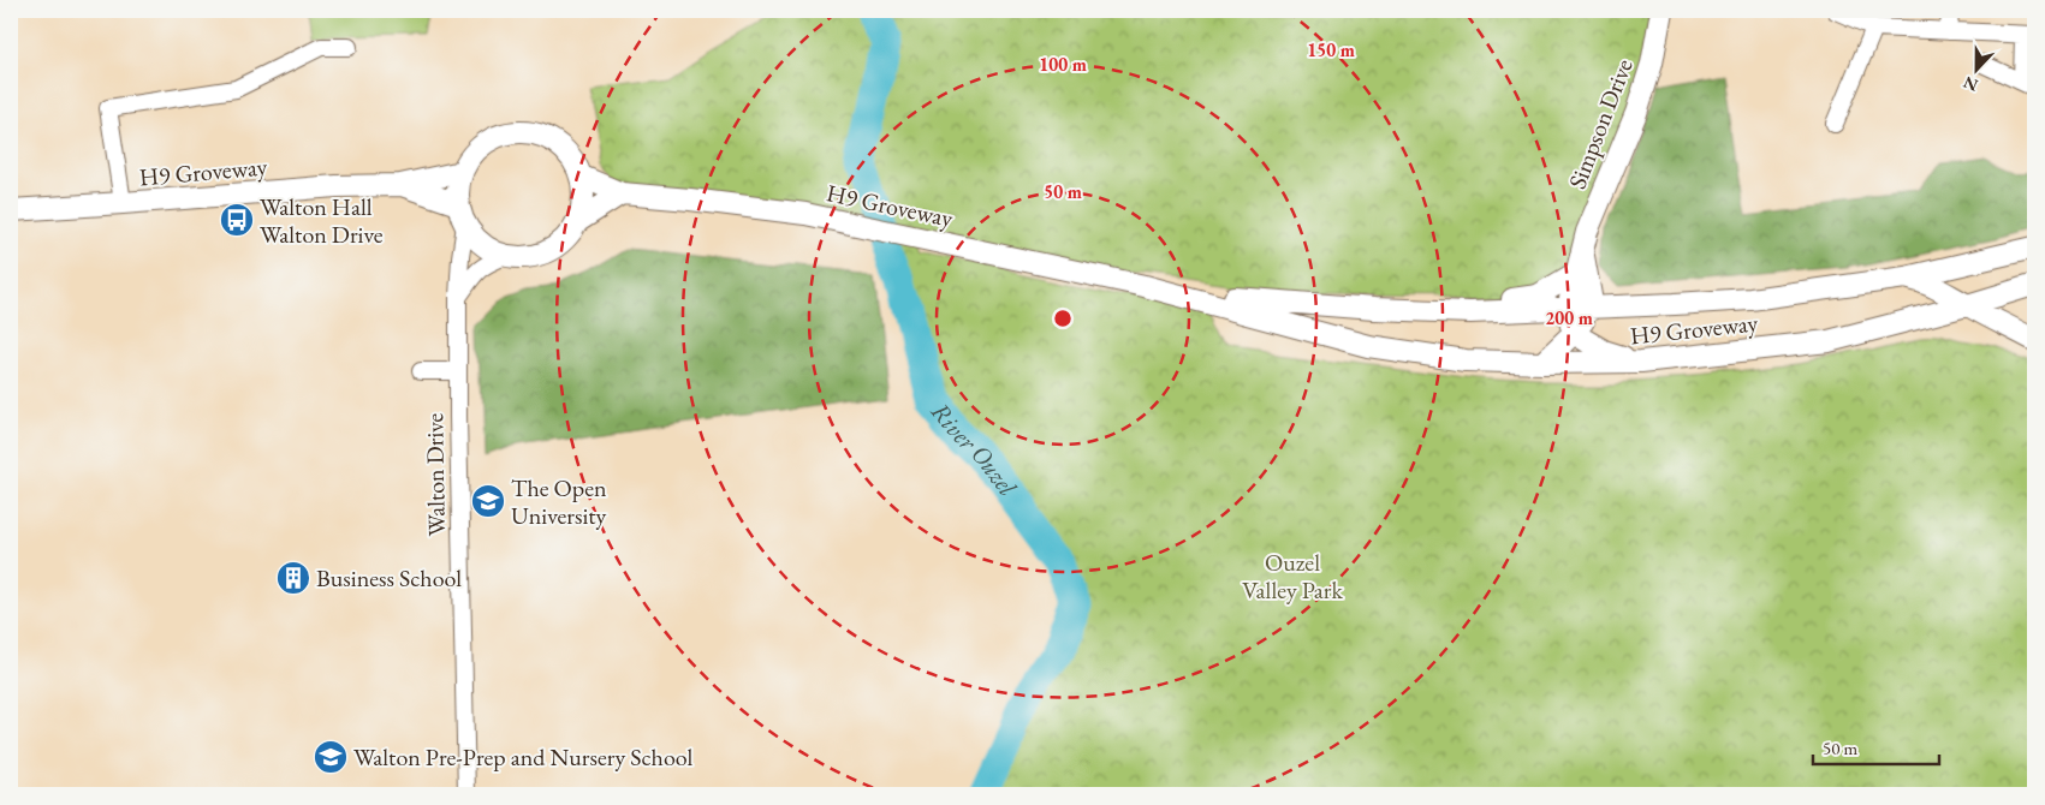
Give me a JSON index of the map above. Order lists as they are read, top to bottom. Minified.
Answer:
{"streets":{"street":["Simpson Drive","H9 Groveway","Walton Drive"]},"crossings":[["Simpson Drive","H9 Groveway"],["H9 Groveway","Walton Drive"]],"water":["River Ouzel"],"parks":["Ouzel Valley Park"],"places":{"bus stop":["Walton Hall Walton Drive"],"school or university":["The Open University","Walton Pre-Prep and Nursery School"],"building":["Business School"]},"scale_bar":"50 m","north":"bottom","rings":["150 m","100 m","50 m","200 m"]}
